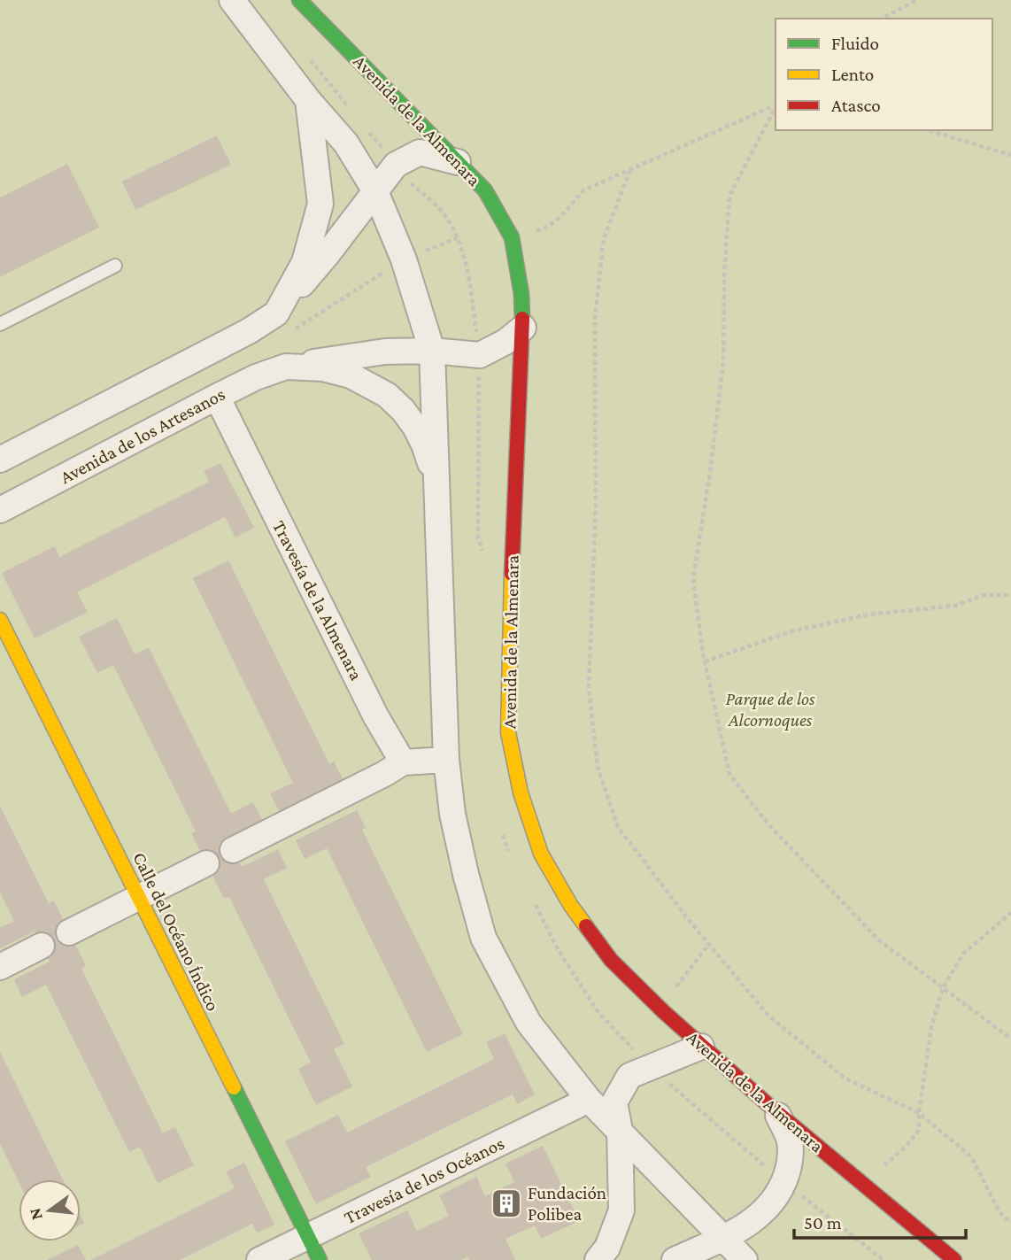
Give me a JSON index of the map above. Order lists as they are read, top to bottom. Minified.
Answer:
{"streets":{"street":["Avenida de la Almenara","Avenida de los Artesanos","Travesía de la Almenara","Calle del Océano Índico","Travesía de los Océanos"]},"crossings":[["Avenida de la Almenara","Avenida de los Artesanos"],["Avenida de los Artesanos","Travesía de la Almenara"],["Calle del Océano Índico","Travesía de los Océanos"]],"parks":["Parque de los Alcornoques"],"places":{"building":["Fundación Polibea"]},"legend":["Fluido","Lento","Atasco"],"scale_bar":"50 m","north":"left"}
